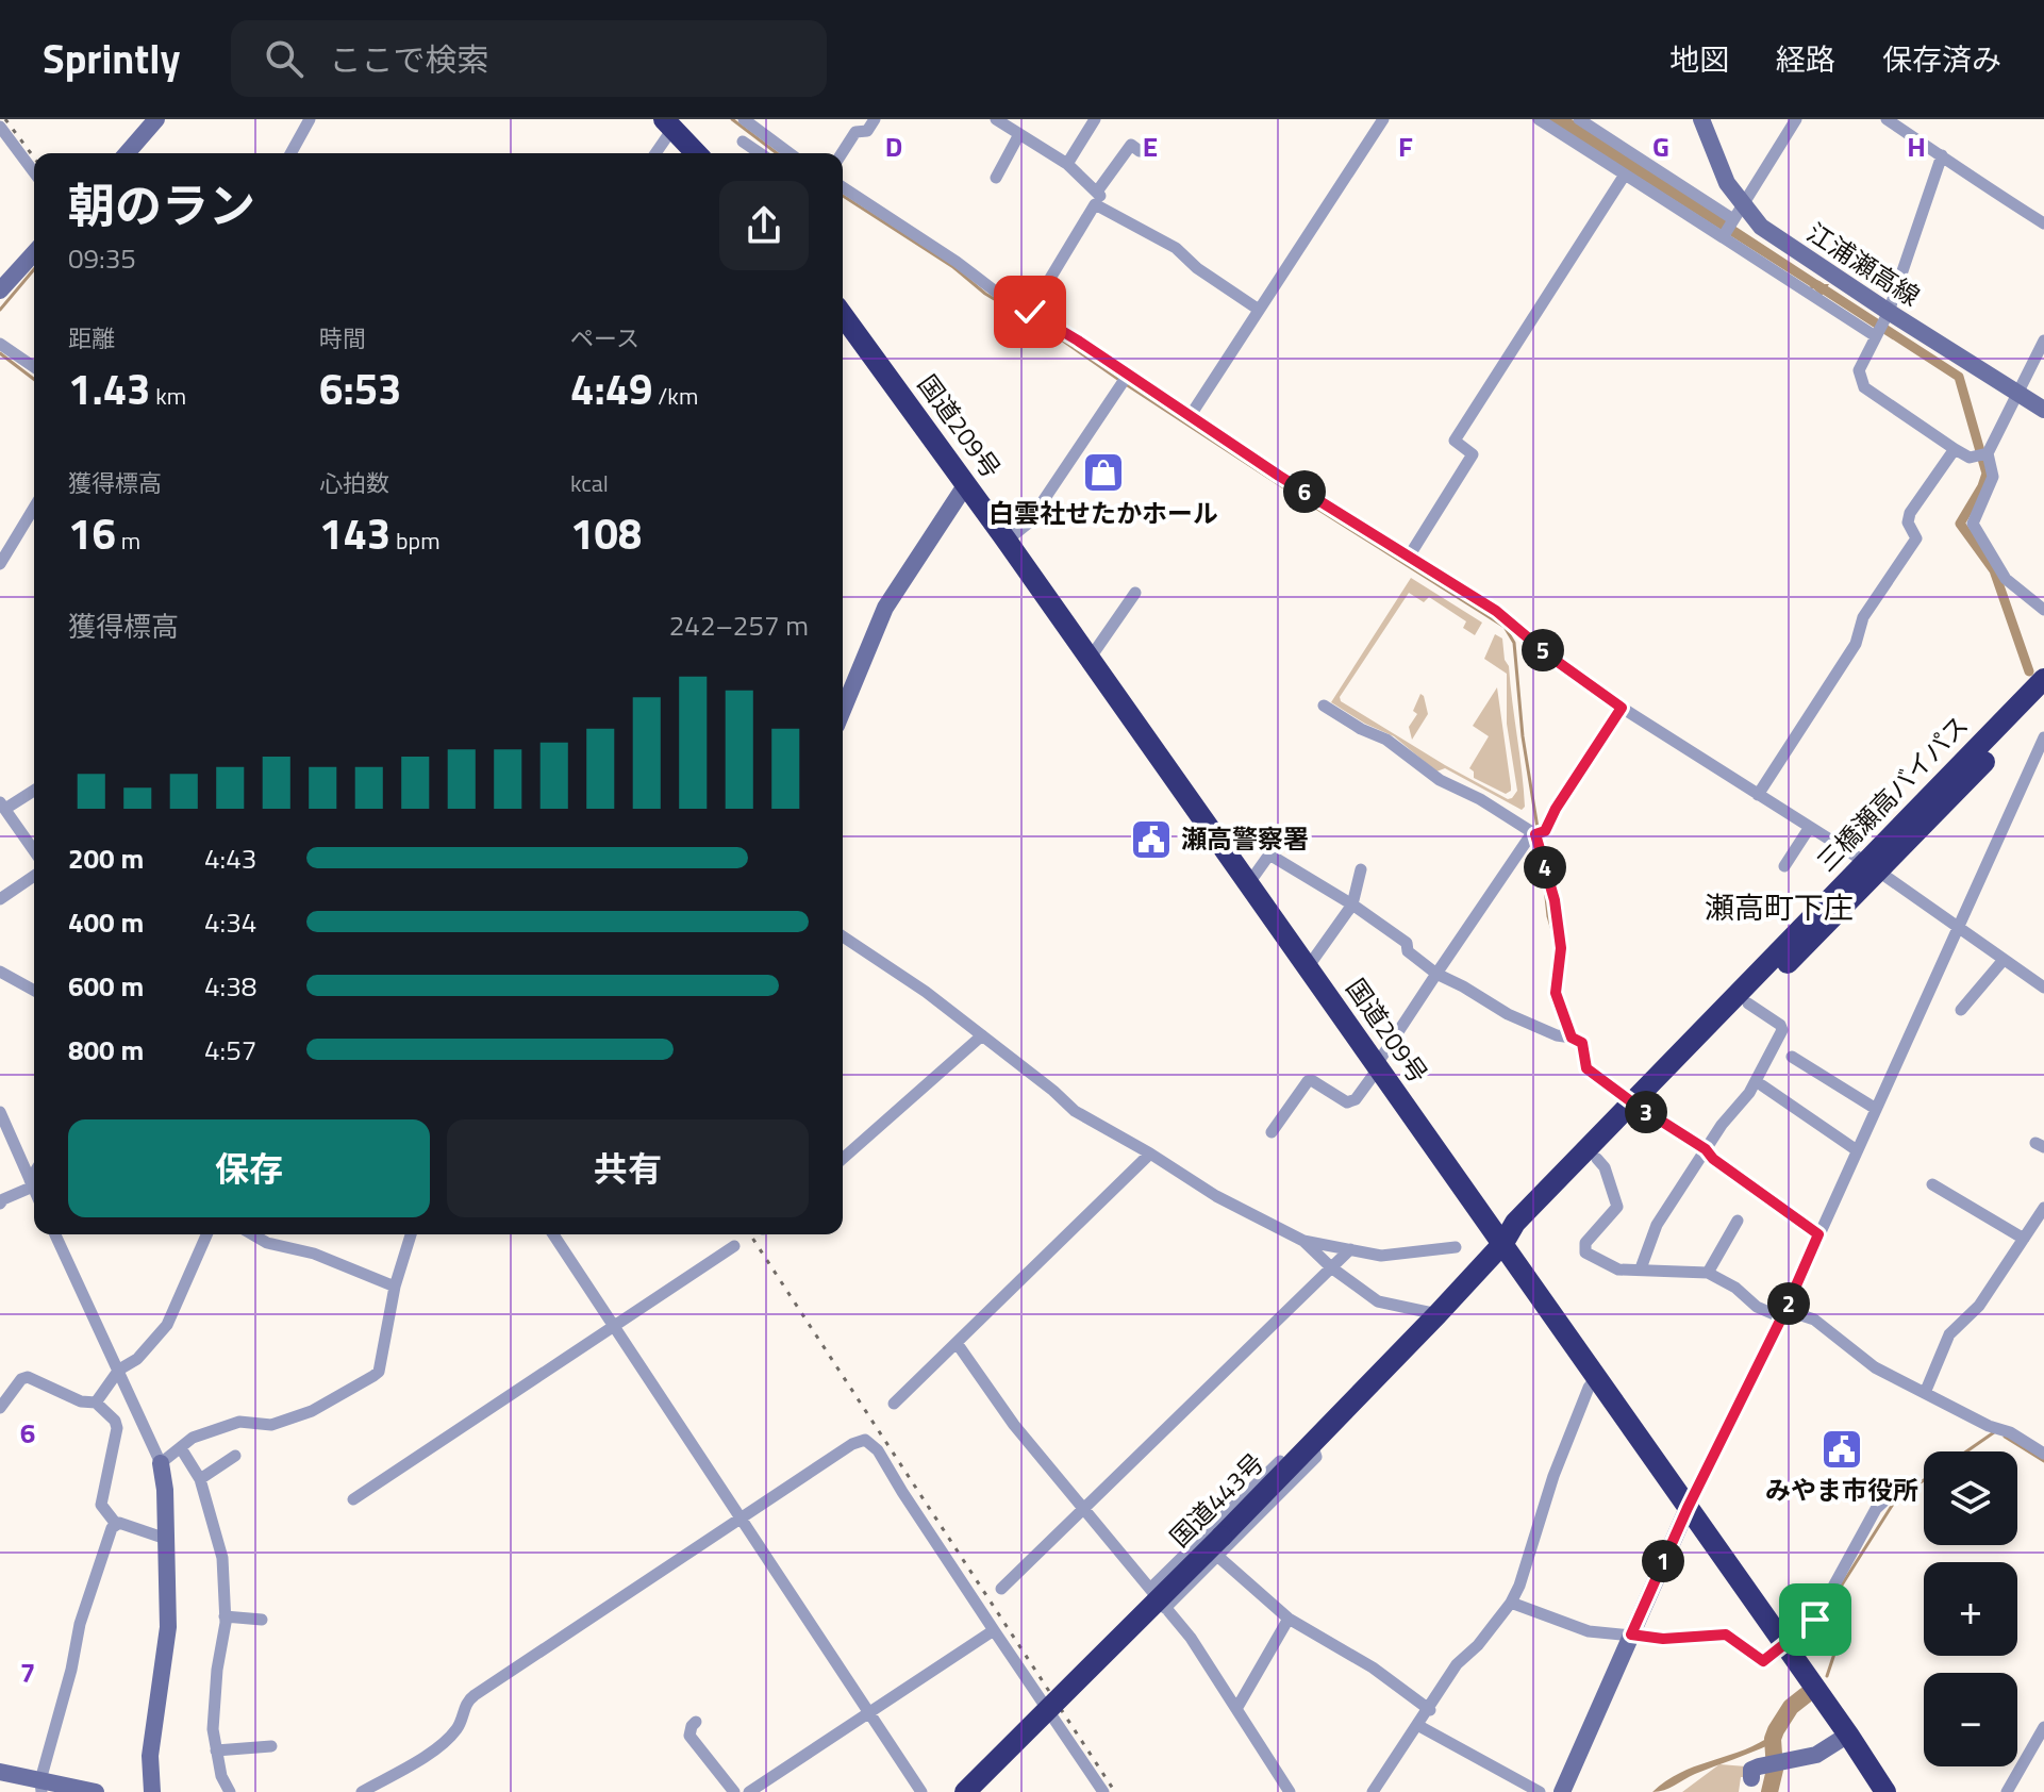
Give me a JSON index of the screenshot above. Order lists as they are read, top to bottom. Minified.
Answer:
{"streets":{"highway":["国道209号","三橋瀬高バイパス","国道443号"],"street":["江浦瀬高線"]},"crossings":[["国道209号","三橋瀬高バイパス"],["国道209号","国道443号"],["三橋瀬高バイパス","国道443号"]],"districts":["瀬高町下庄"],"places":{"shop":["白雲社せたかホール"],"public building":["瀬高警察署","みやま市役所"]},"page":{"header":"Sprintly","search":"ここで検索","nav":["地図","経路","保存済み"],"heading":["朝のラン","09:35"],"stats":[["距離","1.43 km"],["時間","6:53"],["ペース","4:49 /km"],["獲得標高","16 m"],["心拍数","143 bpm"],["kcal","108"]],"pins":["6","5","4","3","2","1"],"chart":["獲得標高","242–257 m"],"list":[{"name":"200 m","note":"4:43"},{"name":"400 m","note":"4:34"},{"name":"600 m","note":"4:38"},{"name":"800 m","note":"4:57"}],"buttons":["保存","共有"],"map_buttons":["+","−"]},"grid":{"columns":["D","E","F","G","H"],"rows":["6","7"]}}
